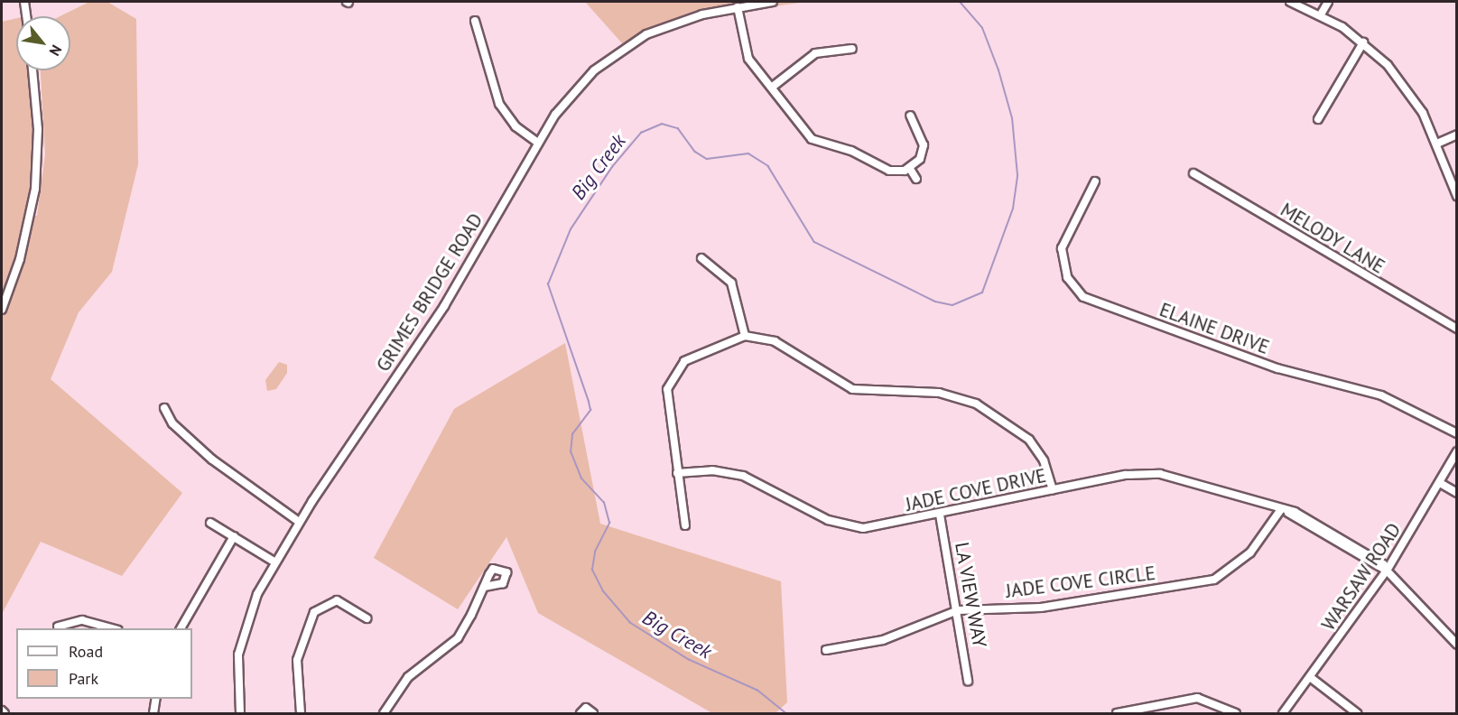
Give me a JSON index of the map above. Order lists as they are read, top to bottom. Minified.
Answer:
{"streets":{"street":["MELODY LANE","GRIMES BRIDGE ROAD","ELAINE DRIVE","JADE COVE DRIVE","WARSAW ROAD","JADE COVE CIRCLE","LA VIEW WAY"]},"crossings":[["JADE COVE DRIVE","WARSAW ROAD"],["JADE COVE DRIVE","JADE COVE CIRCLE"],["JADE COVE DRIVE","LA VIEW WAY"],["JADE COVE CIRCLE","LA VIEW WAY"]],"water":["Big Creek"],"legend":["Road","Park"],"north":"bottom right"}
